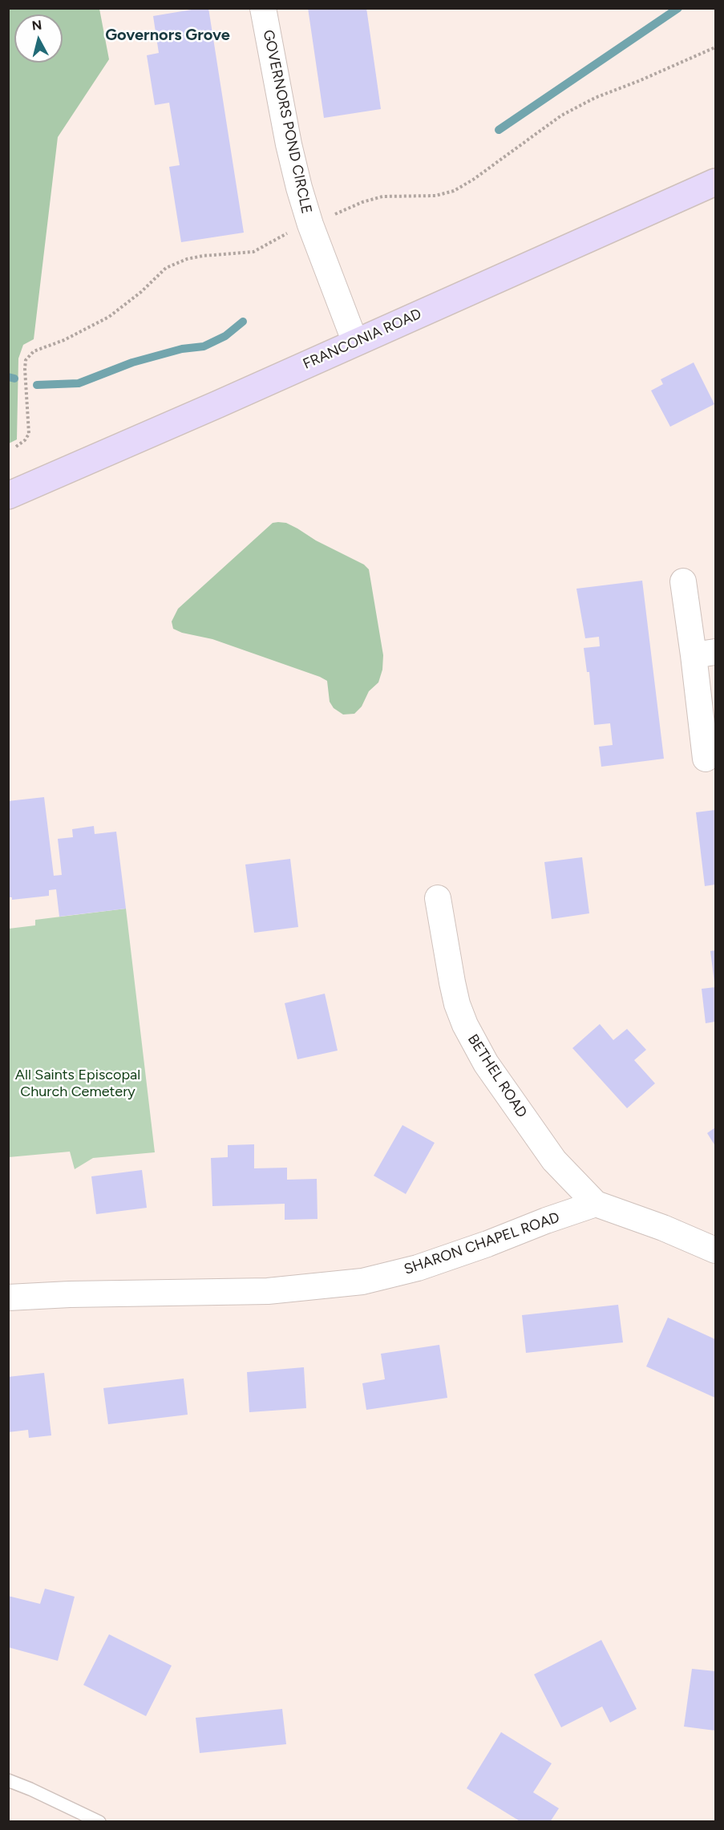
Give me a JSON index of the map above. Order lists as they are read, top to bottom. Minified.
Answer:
{"streets":{"main road":["FRANCONIA ROAD"],"street":["GOVERNORS POND CIRCLE","BETHEL ROAD","SHARON CHAPEL ROAD"]},"crossings":[["GOVERNORS POND CIRCLE","FRANCONIA ROAD"],["BETHEL ROAD","SHARON CHAPEL ROAD"]],"districts":["Governors Grove"],"parks":["All Saints Episcopal Church Cemetery"],"north":"top"}
